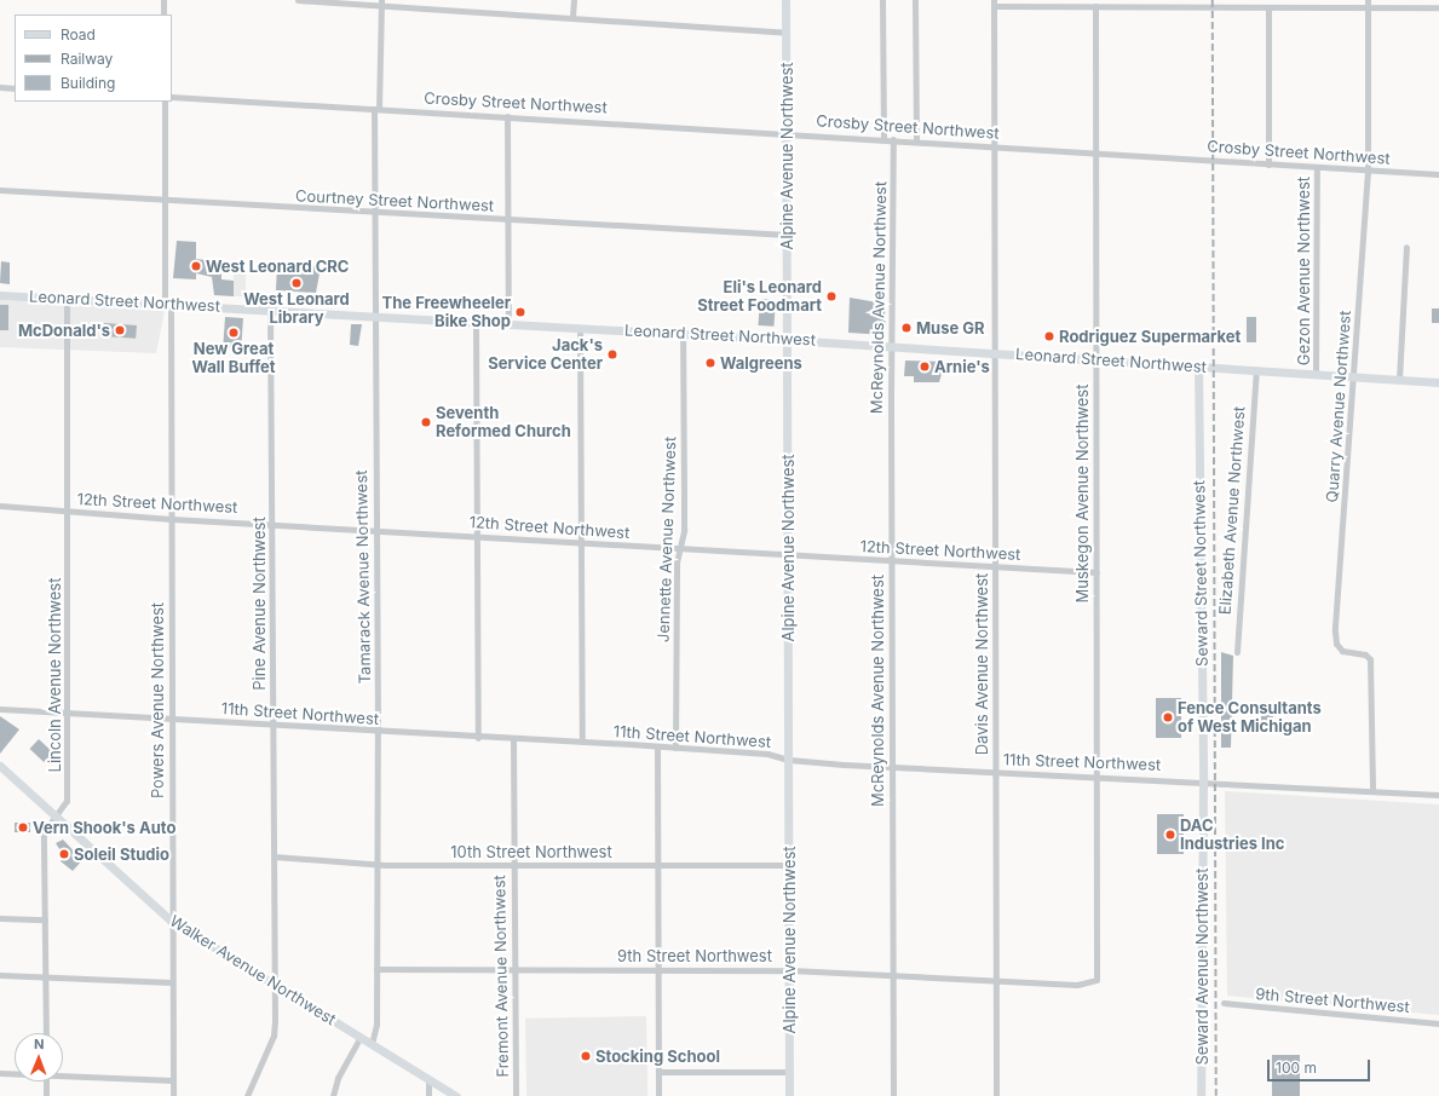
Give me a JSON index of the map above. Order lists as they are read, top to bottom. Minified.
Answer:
{"streets":{"main road":["Alpine Avenue Northwest","Leonard Street Northwest","Seward Street Northwest","Seward Avenue Northwest","Walker Avenue Northwest"],"street":["Crosby Street Northwest","Courtney Street Northwest","Gezon Avenue Northwest","McReynolds Avenue Northwest","Quarry Avenue Northwest","Muskegon Avenue Northwest","12th Street Northwest","Elizabeth Avenue Northwest","Jennette Avenue Northwest","Tamarack Avenue Northwest","Pine Avenue Northwest","Davis Avenue Northwest","Lincoln Avenue Northwest","Powers Avenue Northwest","11th Street Northwest","10th Street Northwest","9th Street Northwest","Fremont Avenue Northwest"]},"crossings":[["Crosby Street Northwest","Alpine Avenue Northwest"],["Crosby Street Northwest","Gezon Avenue Northwest"],["Crosby Street Northwest","McReynolds Avenue Northwest"],["Crosby Street Northwest","Quarry Avenue Northwest"],["Crosby Street Northwest","Muskegon Avenue Northwest"],["Crosby Street Northwest","Tamarack Avenue Northwest"],["Crosby Street Northwest","Davis Avenue Northwest"],["Alpine Avenue Northwest","Courtney Street Northwest"],["Alpine Avenue Northwest","Leonard Street Northwest"],["Alpine Avenue Northwest","12th Street Northwest"],["Alpine Avenue Northwest","11th Street Northwest"],["Alpine Avenue Northwest","10th Street Northwest"],["Alpine Avenue Northwest","9th Street Northwest"],["Courtney Street Northwest","Tamarack Avenue Northwest"],["Courtney Street Northwest","Powers Avenue Northwest"],["Gezon Avenue Northwest","Leonard Street Northwest"],["McReynolds Avenue Northwest","Leonard Street Northwest"],["McReynolds Avenue Northwest","12th Street Northwest"],["McReynolds Avenue Northwest","11th Street Northwest"],["McReynolds Avenue Northwest","9th Street Northwest"],["Leonard Street Northwest","Quarry Avenue Northwest"],["Leonard Street Northwest","Muskegon Avenue Northwest"],["Leonard Street Northwest","Elizabeth Avenue Northwest"],["Leonard Street Northwest","Jennette Avenue Northwest"],["Leonard Street Northwest","Seward Street Northwest"],["Leonard Street Northwest","Tamarack Avenue Northwest"],["Leonard Street Northwest","Pine Avenue Northwest"],["Leonard Street Northwest","Davis Avenue Northwest"],["Leonard Street Northwest","Lincoln Avenue Northwest"],["Leonard Street Northwest","Powers Avenue Northwest"],["Quarry Avenue Northwest","11th Street Northwest"],["Muskegon Avenue Northwest","12th Street Northwest"],["Muskegon Avenue Northwest","11th Street Northwest"],["Muskegon Avenue Northwest","9th Street Northwest"],["12th Street Northwest","Jennette Avenue Northwest"],["12th Street Northwest","Tamarack Avenue Northwest"],["12th Street Northwest","Pine Avenue Northwest"],["12th Street Northwest","Davis Avenue Northwest"],["12th Street Northwest","Lincoln Avenue Northwest"],["12th Street Northwest","Powers Avenue Northwest"],["Jennette Avenue Northwest","11th Street Northwest"],["Seward Street Northwest","11th Street Northwest"],["Seward Street Northwest","Seward Avenue Northwest"],["Tamarack Avenue Northwest","11th Street Northwest"],["Tamarack Avenue Northwest","10th Street Northwest"],["Tamarack Avenue Northwest","9th Street Northwest"],["Tamarack Avenue Northwest","Walker Avenue Northwest"],["Pine Avenue Northwest","11th Street Northwest"],["Pine Avenue Northwest","10th Street Northwest"],["Pine Avenue Northwest","Walker Avenue Northwest"],["Davis Avenue Northwest","11th Street Northwest"],["Davis Avenue Northwest","9th Street Northwest"],["Lincoln Avenue Northwest","11th Street Northwest"],["Lincoln Avenue Northwest","Walker Avenue Northwest"],["Powers Avenue Northwest","11th Street Northwest"],["Powers Avenue Northwest","Walker Avenue Northwest"],["11th Street Northwest","Seward Avenue Northwest"],["11th Street Northwest","Fremont Avenue Northwest"],["10th Street Northwest","Fremont Avenue Northwest"],["9th Street Northwest","Fremont Avenue Northwest"]],"places":["West Leonard CRC","West Leonard Library","Eli's Leonard Street Foodmart","The Freewheeler Bike Shop","Muse GR","McDonald's","New Great Wall Buffet","Rodriguez Supermarket","Jack's Service Center","Walgreens","Arnie's","Seventh Reformed Church","Fence Consultants of West Michigan","Vern Shook's Auto","DAC Industries Inc","Soleil Studio","Stocking School"],"legend":["Road","Railway","Building"],"scale_bar":"100 m","north":"top"}
